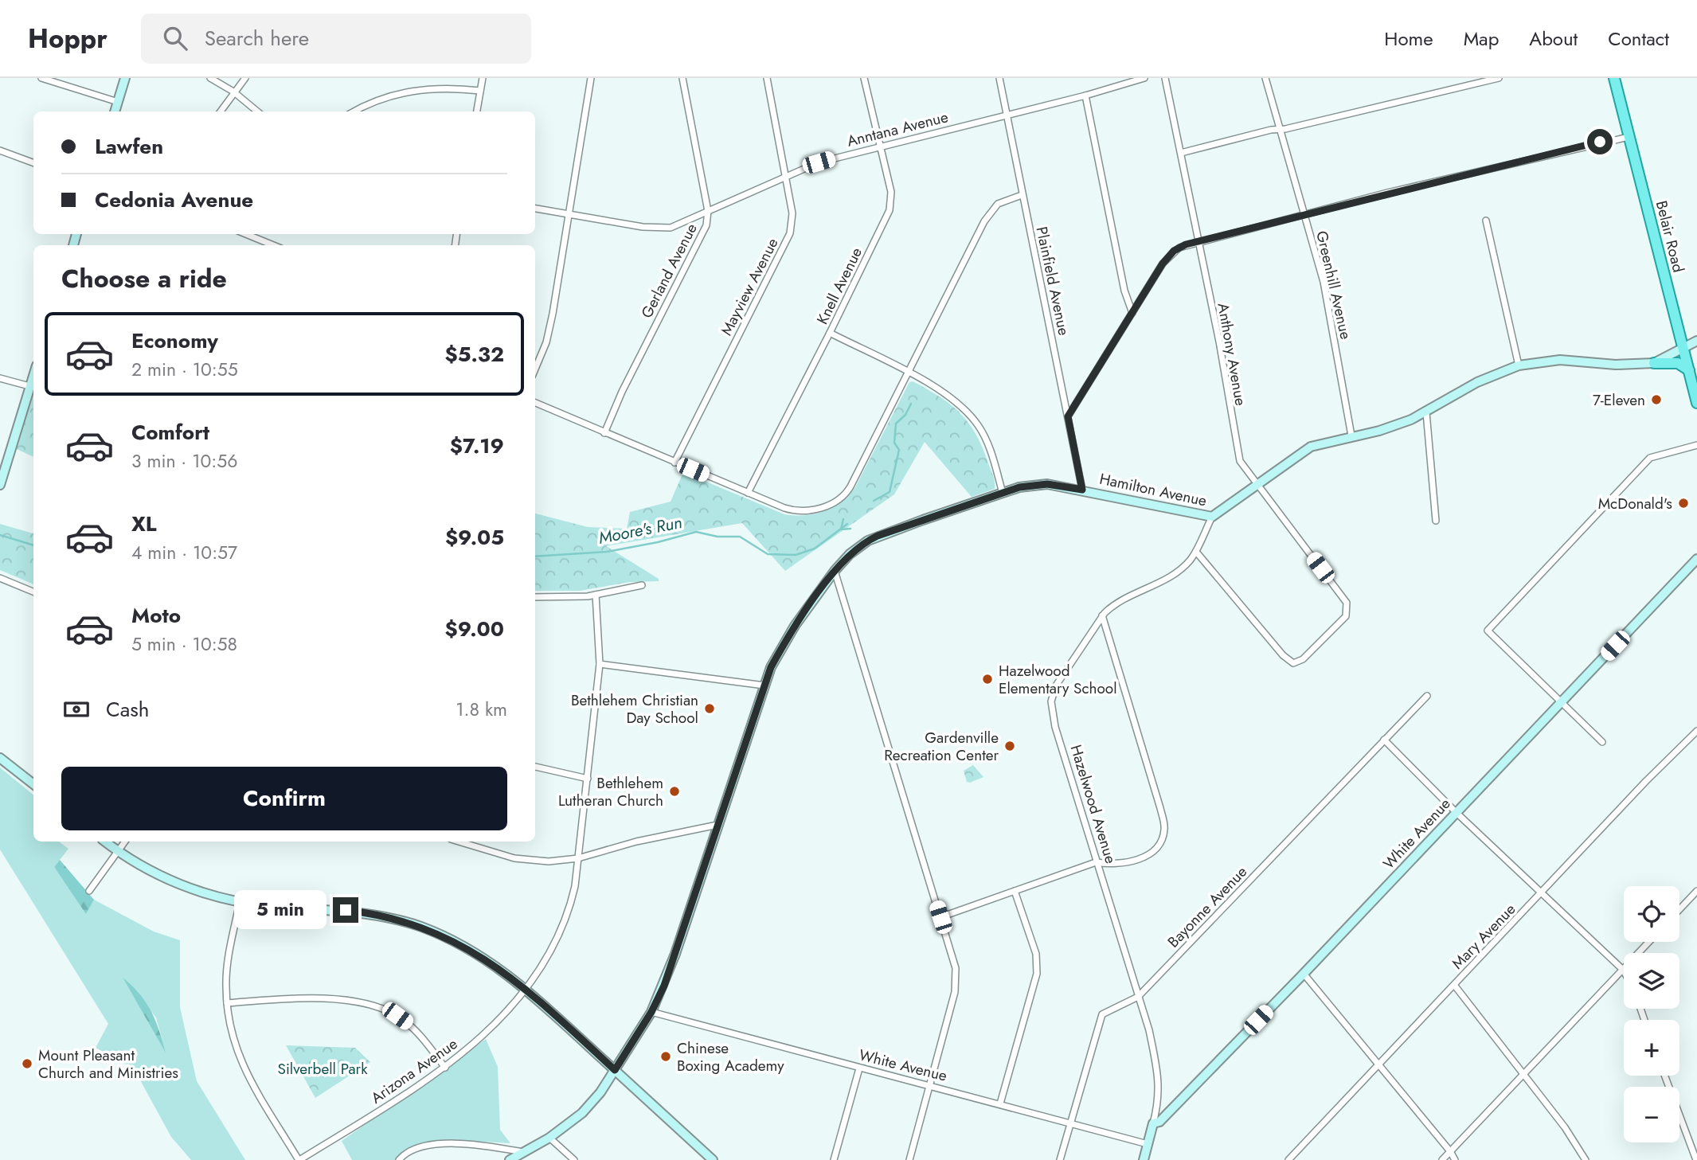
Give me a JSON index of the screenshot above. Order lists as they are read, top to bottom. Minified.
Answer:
{"streets":{"main road":["Belair Road"],"street":["Anntana Avenue","Gerland Avenue","Plainfield Avenue","Greenhill Avenue","Knell Avenue","Mayview Avenue","Anthony Avenue","Hamilton Avenue","Hazelwood Avenue","White Avenue","Bayonne Avenue","Mary Avenue","Arizona Avenue"]},"crossings":[["Anntana Avenue","Gerland Avenue"],["Anntana Avenue","Plainfield Avenue"],["Anntana Avenue","Knell Avenue"],["Anntana Avenue","Mayview Avenue"],["Belair Road","Hamilton Avenue"],["Plainfield Avenue","Hamilton Avenue"],["Greenhill Avenue","Hamilton Avenue"],["Anthony Avenue","Hamilton Avenue"],["Anthony Avenue","Hazelwood Avenue"],["Hamilton Avenue","Hazelwood Avenue"],["Hamilton Avenue","White Avenue"],["Hazelwood Avenue","White Avenue"],["Hazelwood Avenue","Bayonne Avenue"],["White Avenue","Bayonne Avenue"]],"water":["Moore's Run"],"parks":["Silverbell Park"],"places":["7-Eleven","McDonald's","Hazelwood Elementary School","Bethlehem Christian Day School","Gardenville Recreation Center","Bethlehem Lutheran Church","Chinese Boxing Academy","Mount Pleasant Church and Ministries"],"page":{"header":"Hoppr","search":"Search here","nav":["Home","Map","About","Contact"],"banner":["Lawfen","Cedonia Avenue"],"heading":"Choose a ride","list":[{"name":"Economy","note":"2 min · 10:55","value":"$5.32"},{"name":"Comfort","note":"3 min · 10:56","value":"$7.19"},{"name":"XL","note":"4 min · 10:57","value":"$9.05"},{"name":"Moto","note":"5 min · 10:58","value":"$9.00"}],"pay":["Cash","1.8 km"],"buttons":"Confirm","map_buttons":["+","−"],"bubble":"5 min"}}
